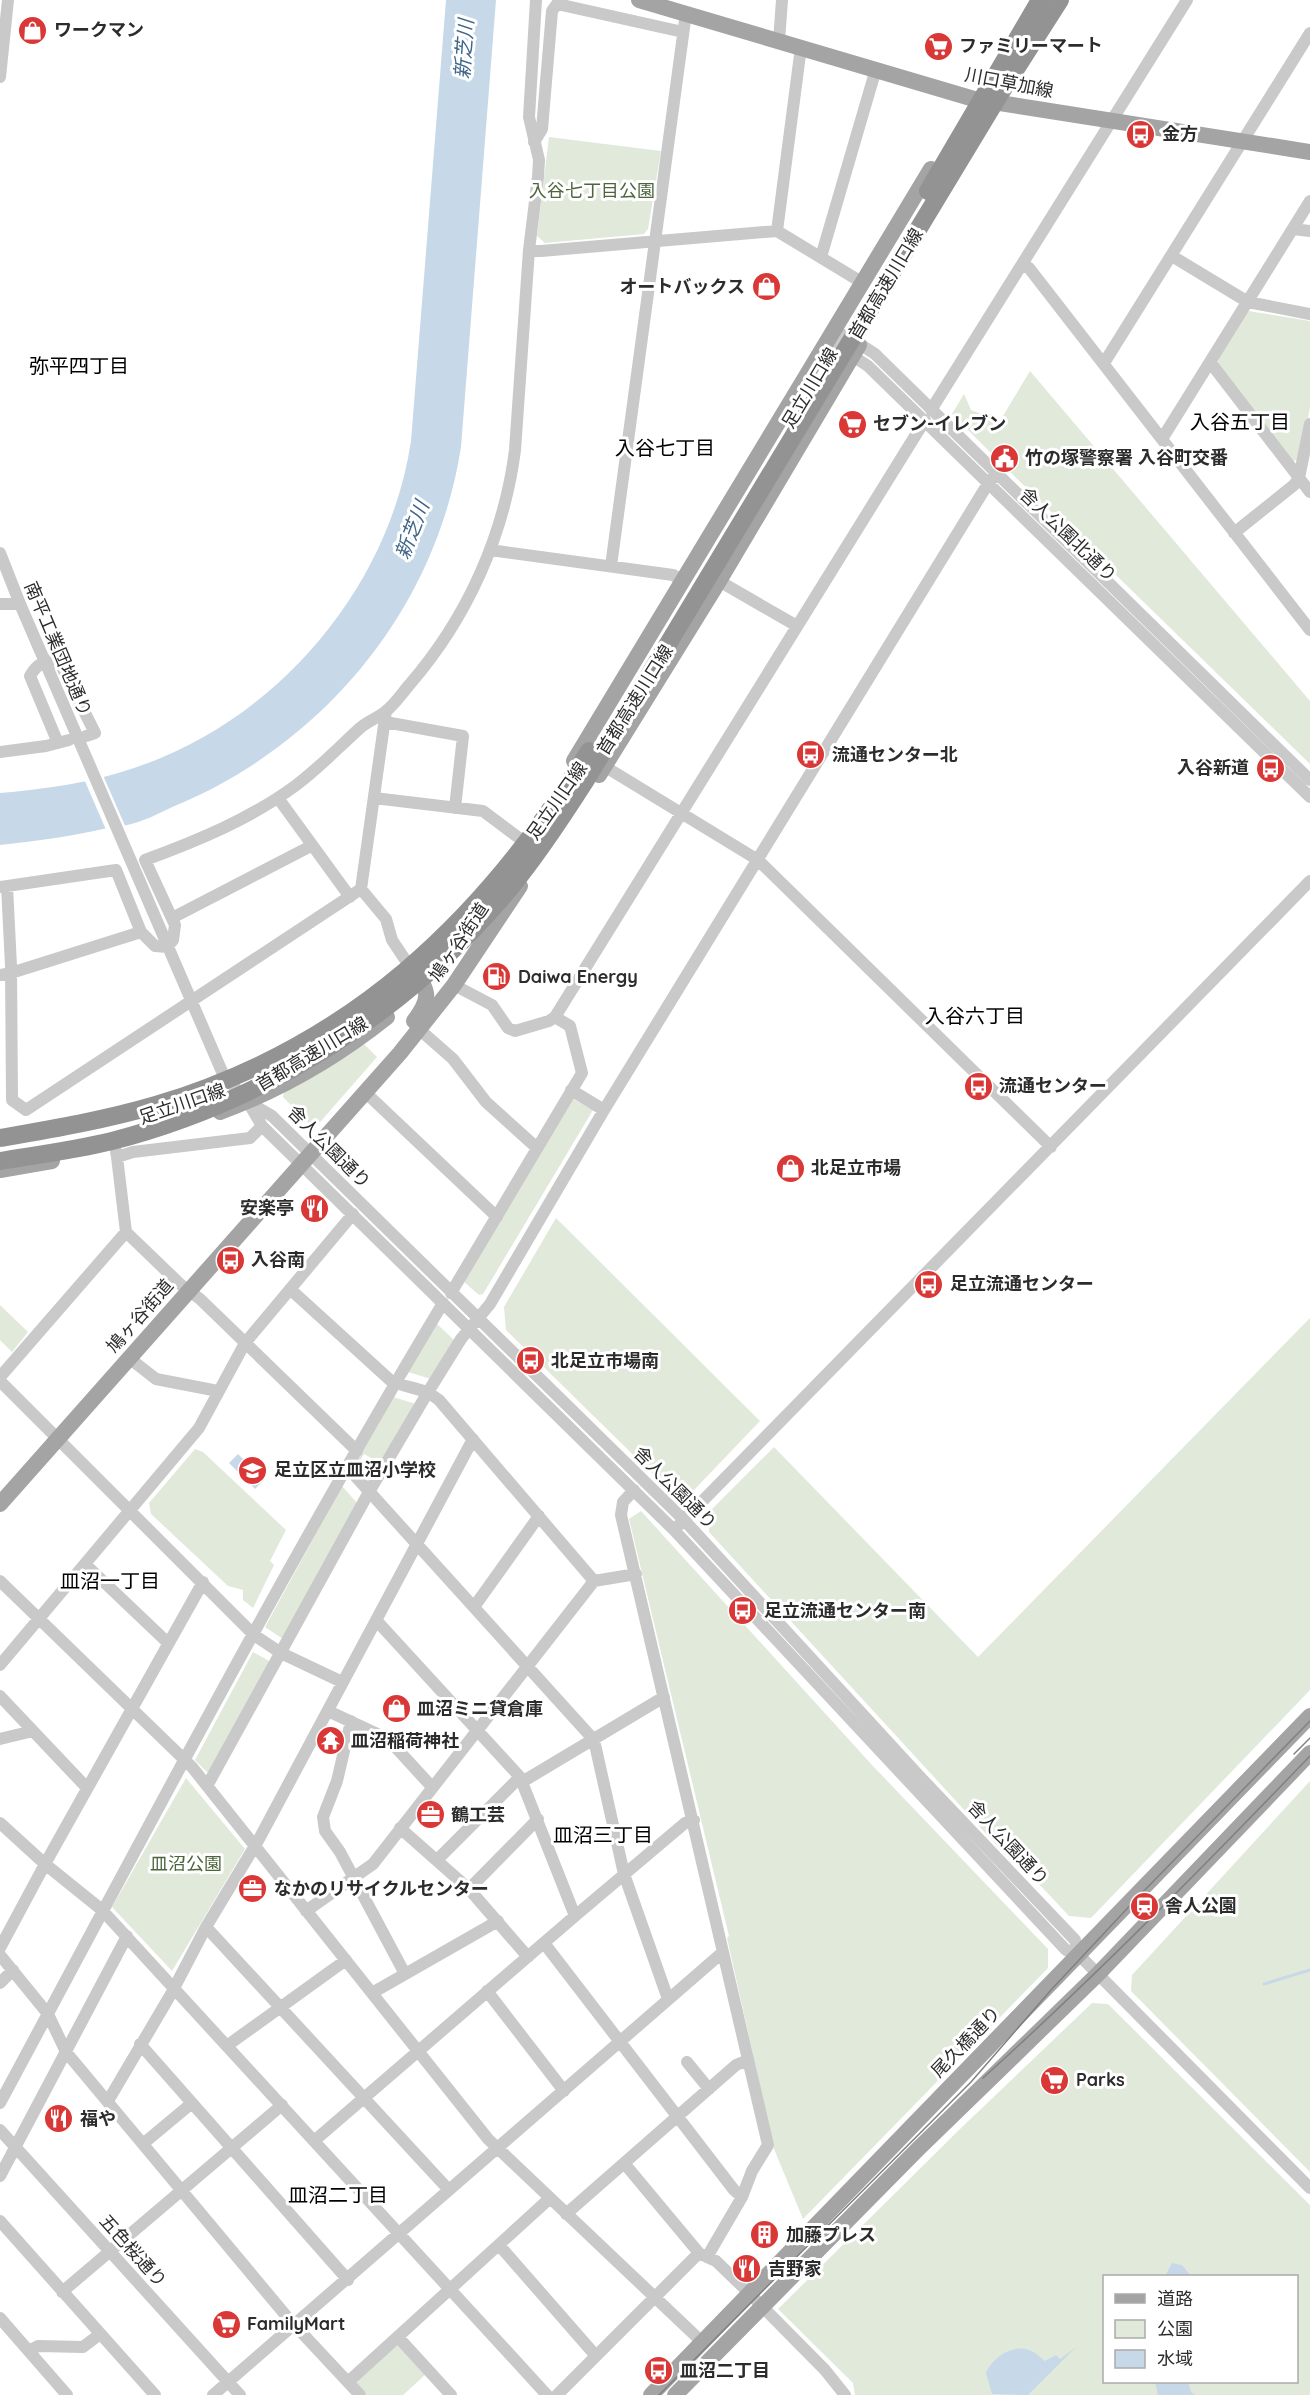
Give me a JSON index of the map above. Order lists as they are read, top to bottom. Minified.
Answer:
{"streets":{"highway":["首都高速川口線"],"main road":["川口草加線","足立川口線","鳩ヶ谷街道","尾久橋通り"],"street":["舎人公園北通り","南平工業団地通り","舎人公園通り","五色桜通り"]},"crossings":[["川口草加線","足立川口線"],["足立川口線","舎人公園北通り"],["足立川口線","鳩ヶ谷街道"],["足立川口線","舎人公園通り"],["鳩ヶ谷街道","舎人公園通り"],["舎人公園通り","尾久橋通り"]],"districts":["弥平四丁目","入谷五丁目","入谷七丁目","入谷六丁目","皿沼一丁目","皿沼三丁目","皿沼二丁目"],"water":["新芝川"],"parks":["入谷七丁目公園","皿沼公園"],"places":{"shop":["ワークマン","オートバックス","北足立市場","皿沼ミニ貸倉庫"],"supermarket":["ファミリーマート","セブン-イレブン","Parks","FamilyMart"],"bus stop":["金方","流通センター北","入谷新道","流通センター","入谷南","足立流通センター","北足立市場南","足立流通センター南","皿沼二丁目"],"public building":["竹の塚警察署 入谷町交番"],"fuel station":["Daiwa Energy"],"restaurant":["安楽亭","福や","吉野家"],"school or university":["足立区立皿沼小学校"],"temple":["皿沼稲荷神社"],"office":["鶴工芸","なかのリサイクルセンター"],"station":["舎人公園"],"building":["加藤プレス"]},"legend":["道路","公園","水域"]}
